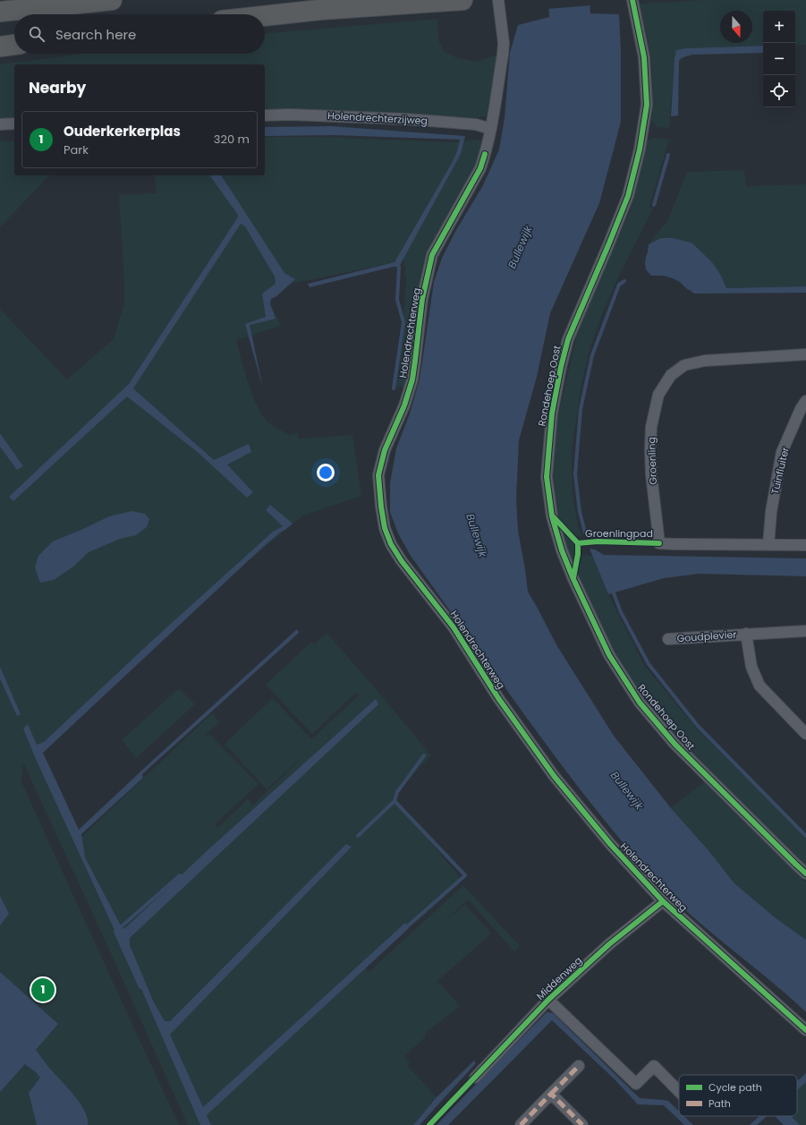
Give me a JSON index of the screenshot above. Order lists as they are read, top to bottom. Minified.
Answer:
{"streets":{"street":["Holendrechterzijweg","Holendrechterweg","Rondehoep Oost","Groenling","Tuinfluiter","Goudplevier","Middenweg"],"cycle path":["Groenlingpad"]},"crossings":[["Holendrechterzijweg","Holendrechterweg"],["Holendrechterweg","Middenweg"],["Groenling","Tuinfluiter"]],"water":["Bullewijk"],"legend":["Cycle path","Path"],"north":"bottom","page":{"map_buttons":["+","−"],"search":"Search here","heading":"Nearby","list":[{"mark":"1","name":"Ouderkerkerplas","note":"Park","value":"320 m"}],"pins":"1"}}
